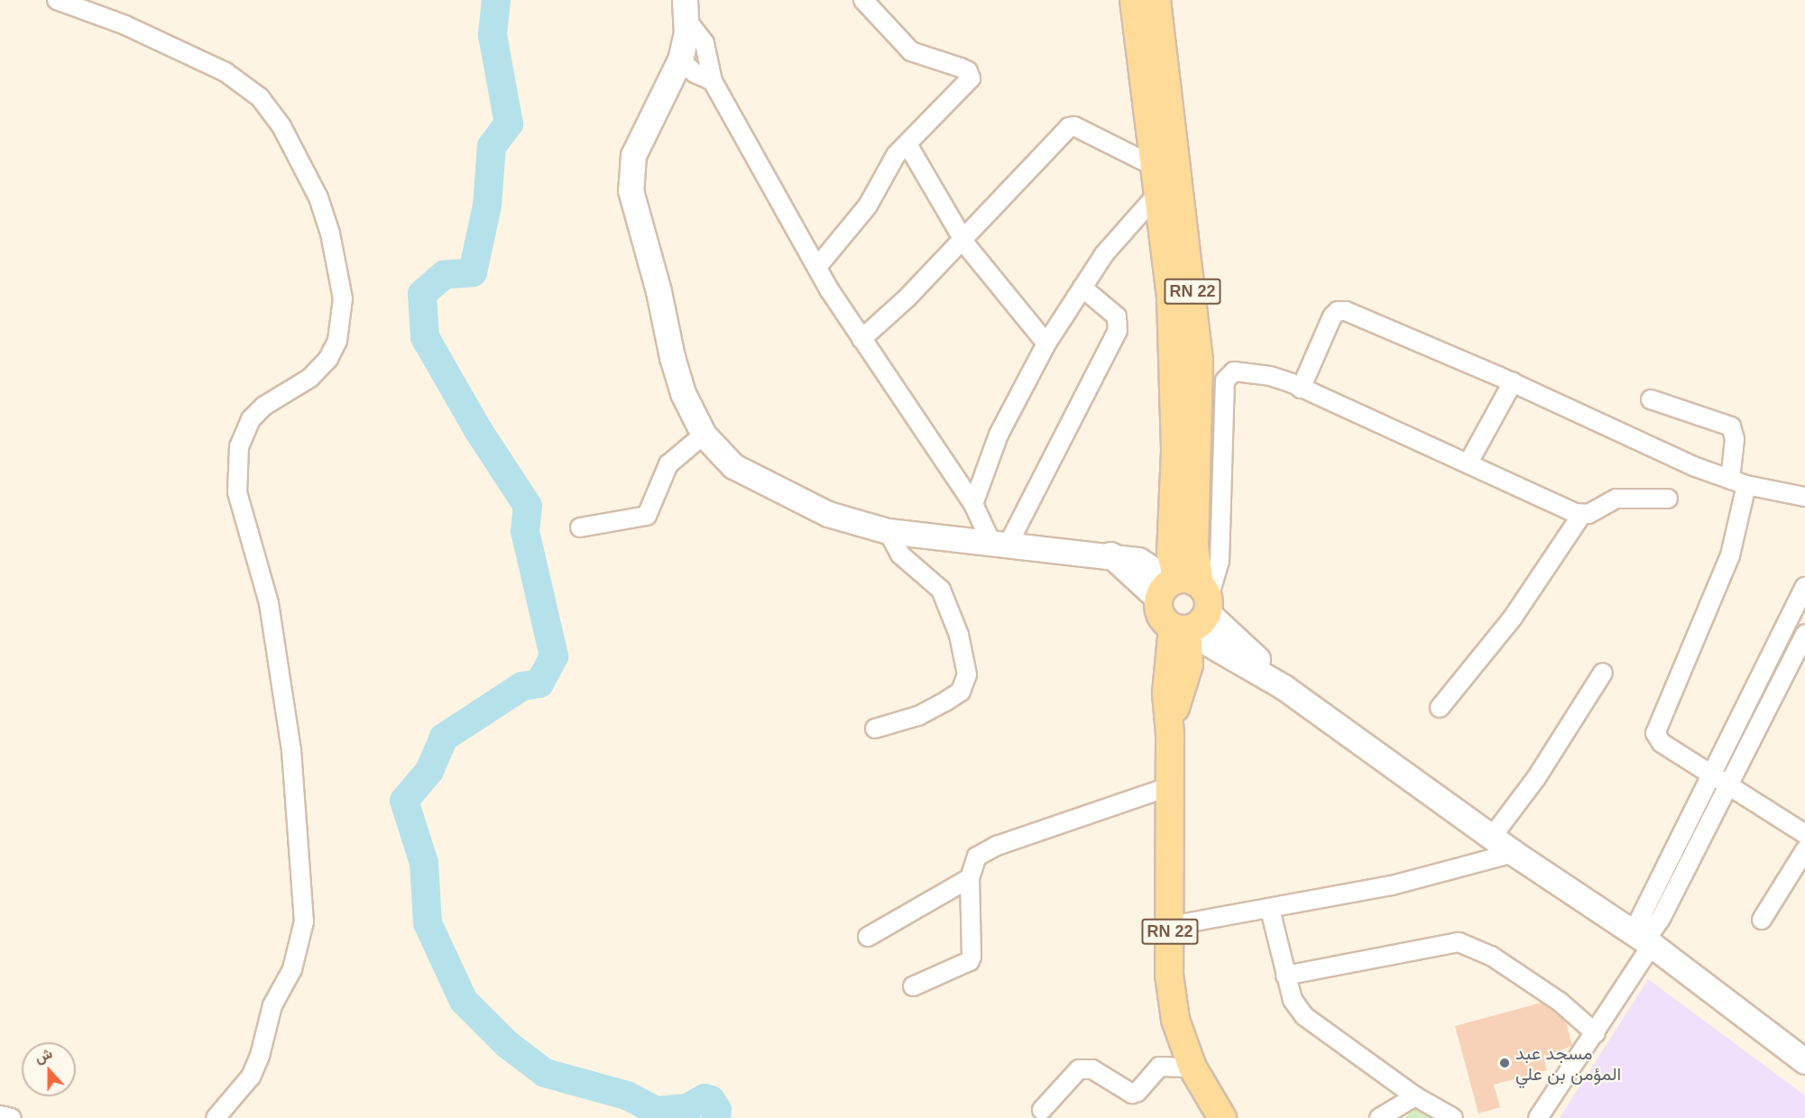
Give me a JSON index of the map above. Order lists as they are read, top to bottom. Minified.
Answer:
{"streets":{"main road":["RN 22"]},"places":["مسجد عبد المؤمن بن علي"],"north":"top"}
